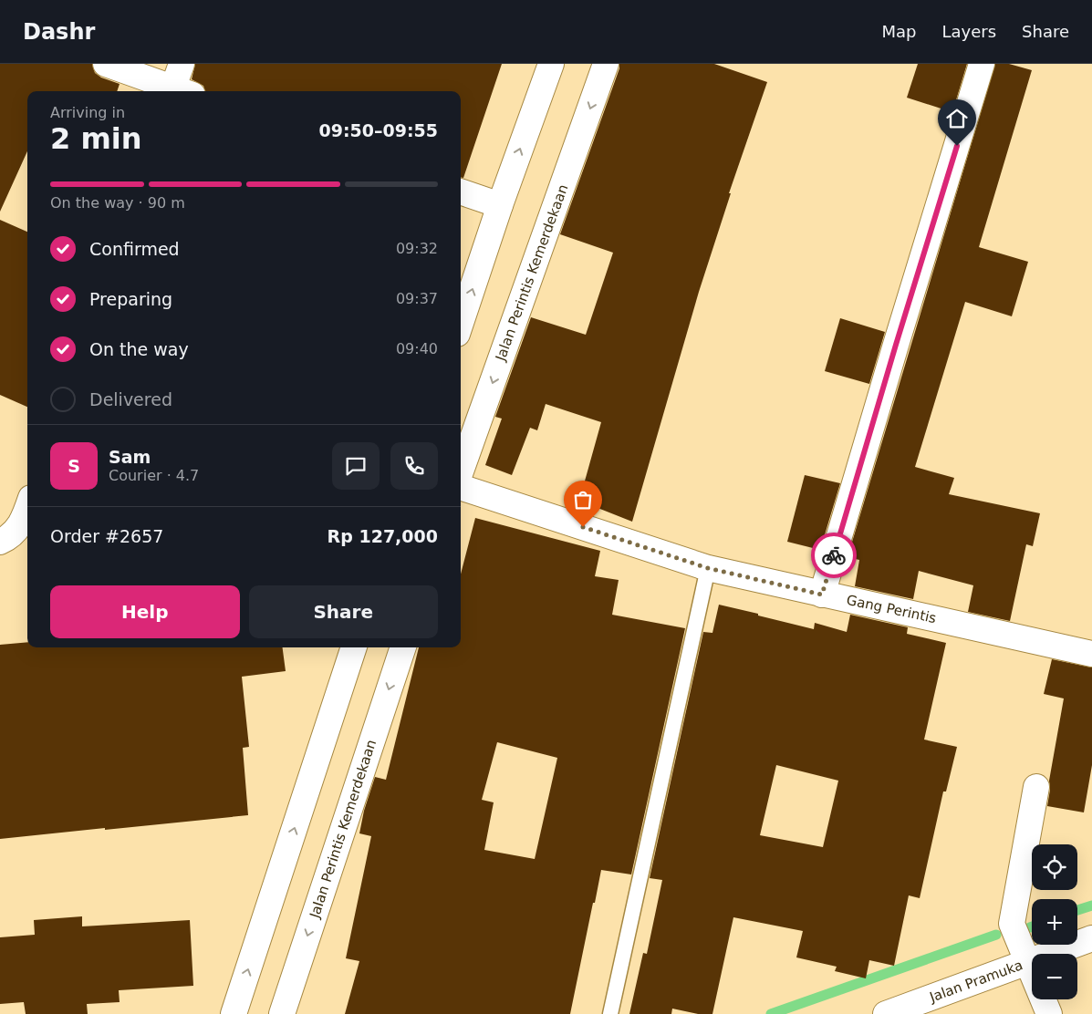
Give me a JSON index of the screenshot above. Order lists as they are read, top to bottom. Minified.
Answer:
{"streets":{"main road":["Jalan Perintis Kemerdekaan","Gang Perintis","Jalan Pramuka"]},"page":{"header":"Dashr","nav":["Map","Layers","Share"],"heading":["2 min","Arriving in","09:50–09:55"],"panel":["Sam","Courier · 4.7","Order #2657","Rp 127,000"],"bar":"On the way · 90 m","list":[["Confirmed","09:32"],["Preparing","09:37"],["On the way","09:40"],"Delivered"],"round":"S","buttons":["Help","Share"],"map_buttons":["+","−"]}}
